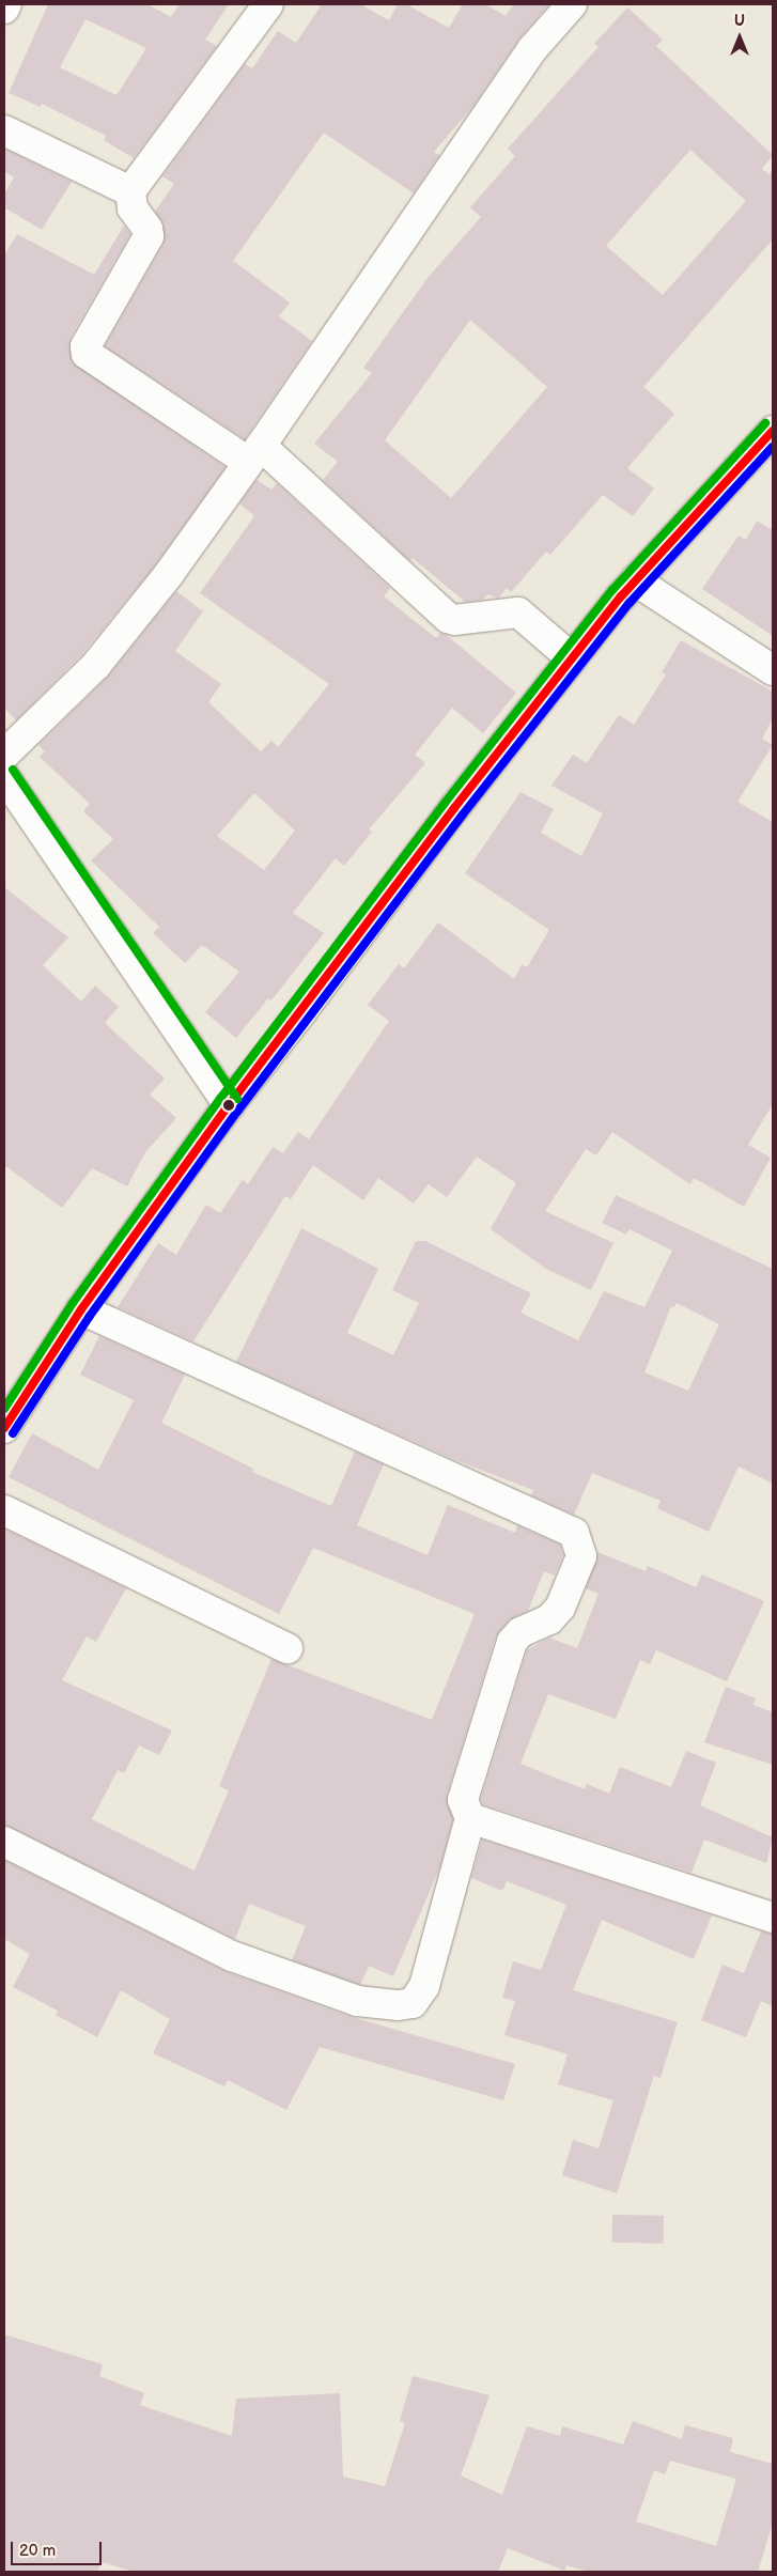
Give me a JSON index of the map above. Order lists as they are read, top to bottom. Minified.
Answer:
{"scale_bar":"20 m","north":"top"}
